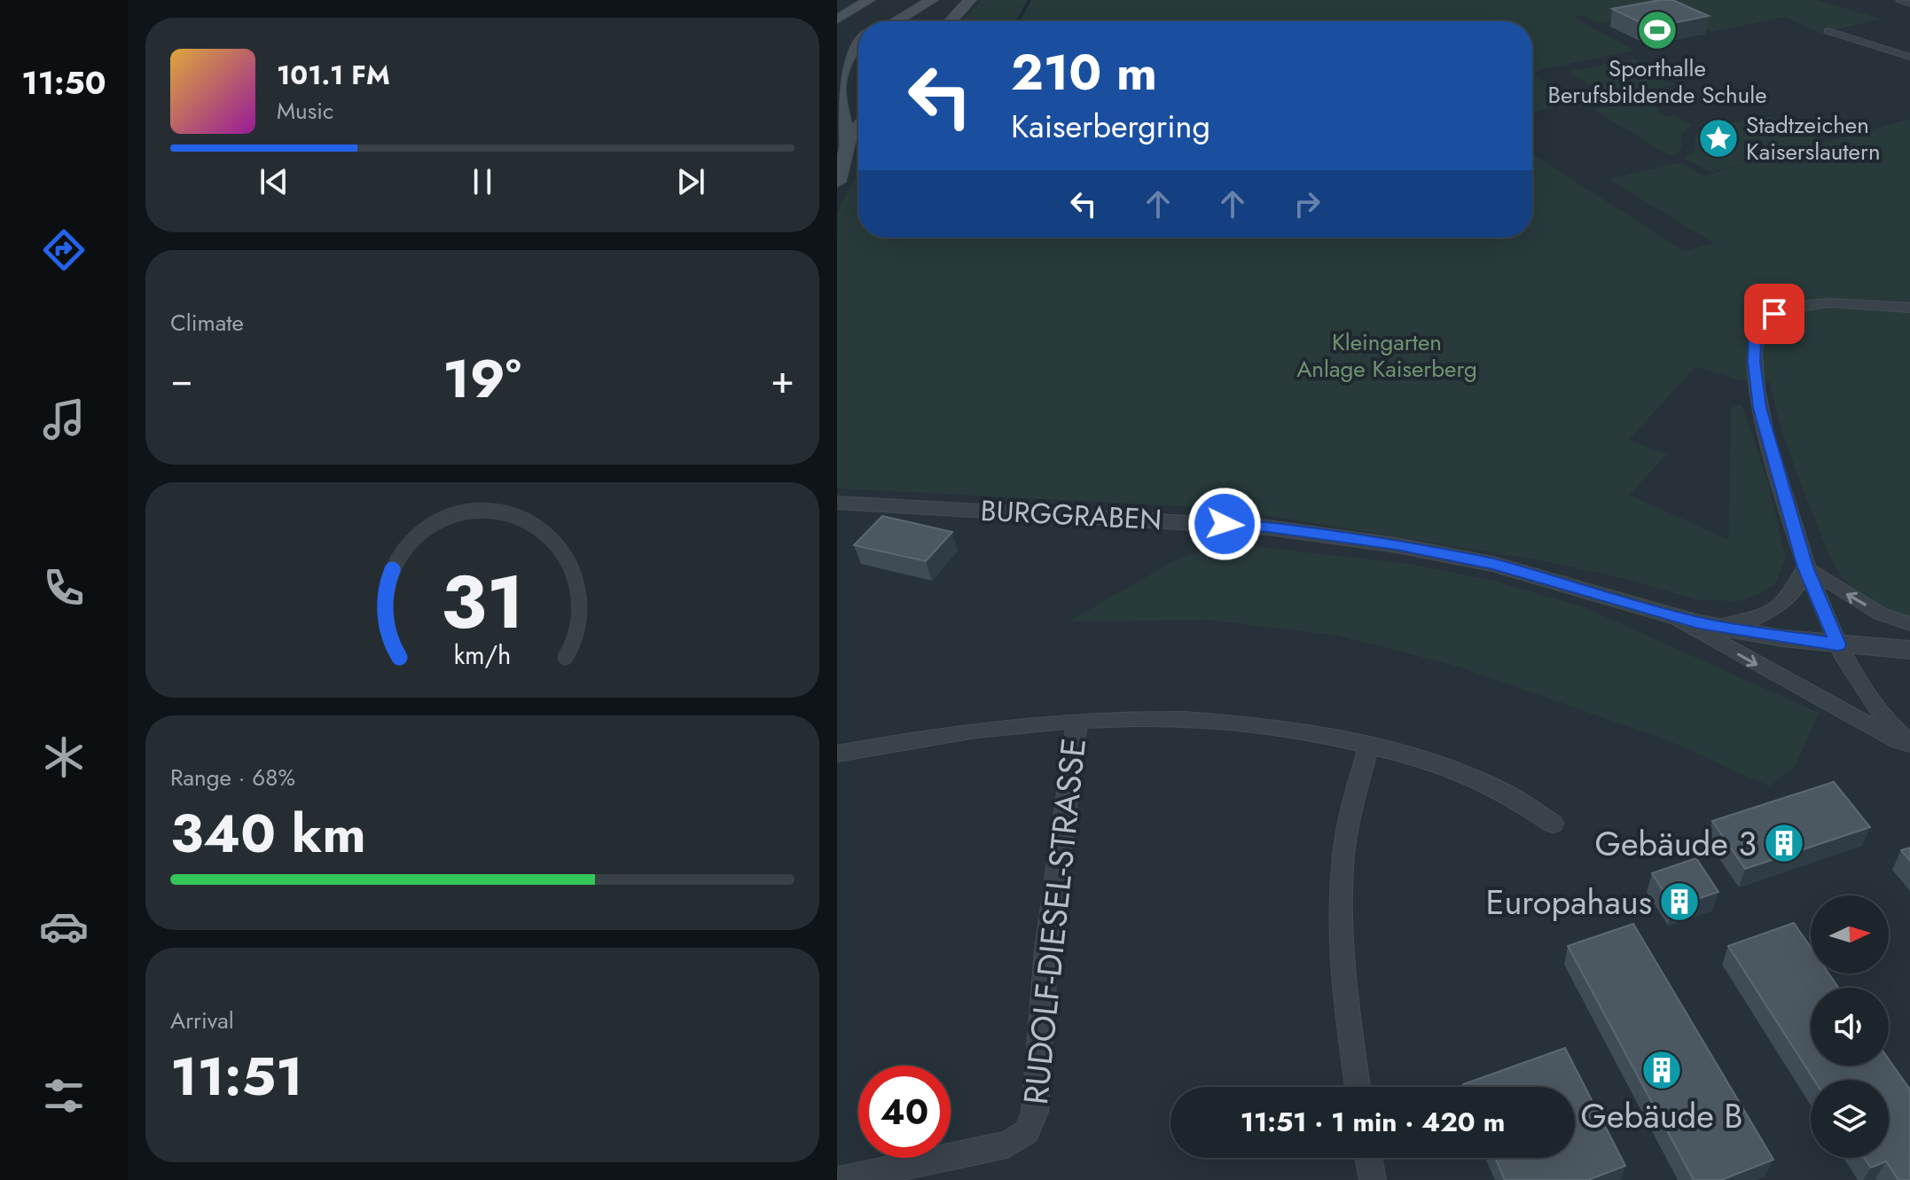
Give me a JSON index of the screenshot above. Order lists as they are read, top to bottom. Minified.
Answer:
{"streets":{"street":["BURGGRABEN","RUDOLF-DIESEL-STRASSE"]},"parks":["Kleingarten Anlage Kaiserberg"],"places":{"sports":["Sporthalle Berufsbildende Schule"],"place":["Stadtzeichen Kaiserslautern"],"building":["Gebäude 3","Europahaus","Gebäude B"]},"north":"right","page":{"tabs":"11:50","turn":["210 m","Kaiserbergring"],"song":["101.1 FM","Music"],"tile":["Climate",["Range · 68%","340 km"],["Arrival","11:51"]],"heat":["−","19°","+"],"limit":"40","trip":"11:51 · 1 min · 420 m","gauge":["31","km/h"]}}
